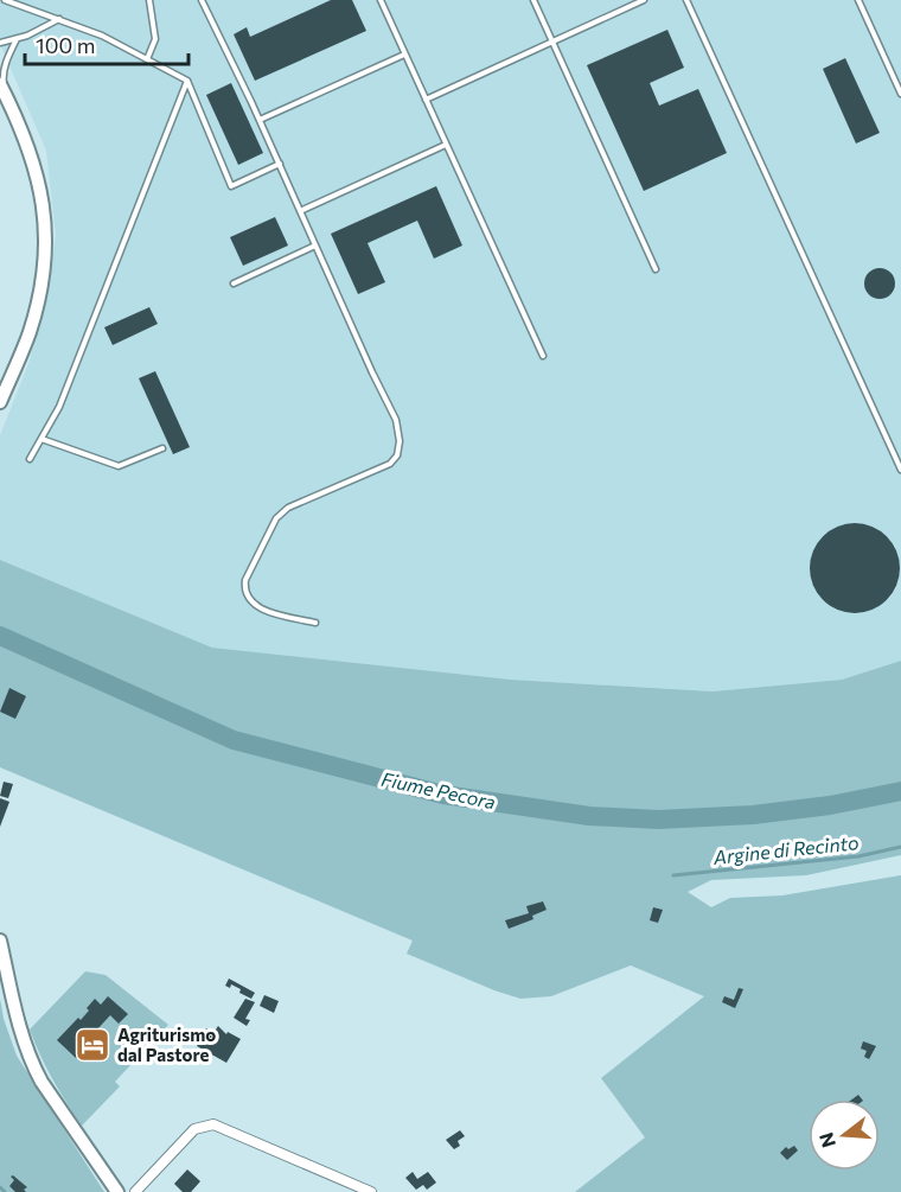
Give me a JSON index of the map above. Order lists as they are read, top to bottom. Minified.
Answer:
{"water":["Fiume Pecora","Argine di Recinto"],"places":{"hotel":["Agriturismo dal Pastore"]},"scale_bar":"100 m","north":"left"}
